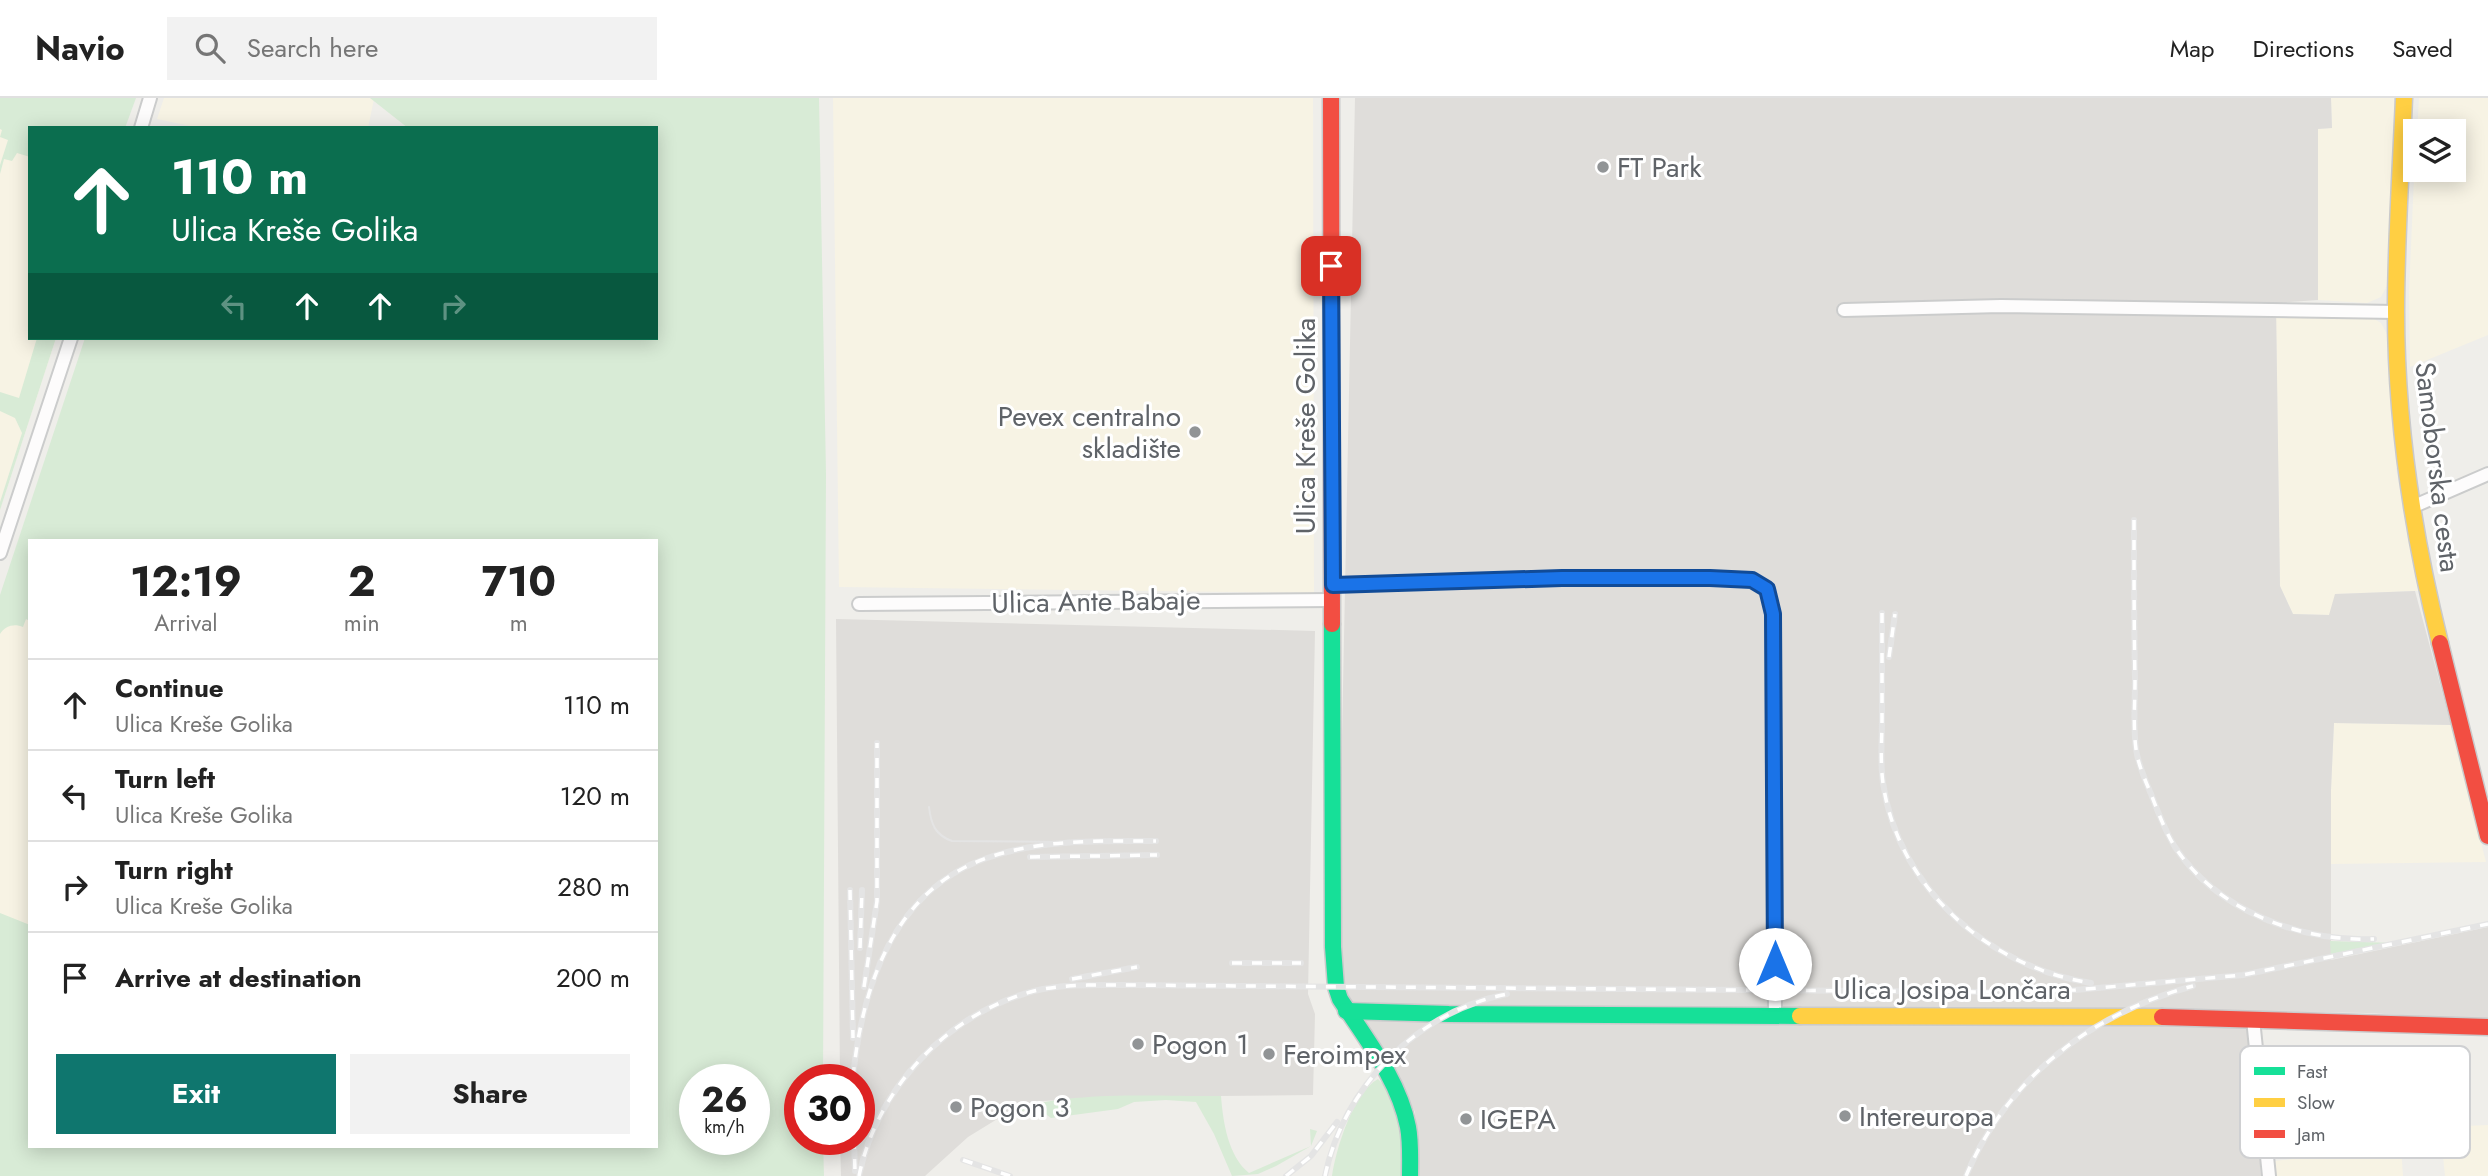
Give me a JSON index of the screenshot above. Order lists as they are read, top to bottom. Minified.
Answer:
{"streets":{"street":["Ulica Kreše Golika","Samoborska cesta","Ulica Ante Babaje","Ulica Josipa Lončara"]},"crossings":[["Ulica Kreše Golika","Ulica Ante Babaje"],["Ulica Kreše Golika","Ulica Josipa Lončara"]],"places":["FT Park","Pevex centralno skladište","Pogon 1","Feroimpex","Pogon 3","Intereuropa","IGEPA"],"legend":["Fast","Slow","Jam"],"page":{"header":"Navio","search":"Search here","nav":["Map","Directions","Saved"],"turn":["110 m","Ulica Kreše Golika"],"eta":["12:19","Arrival","2","min","710","m"],"list":[{"name":"Continue","note":"Ulica Kreše Golika","value":"110 m"},{"name":"Turn left","note":"Ulica Kreše Golika","value":"120 m"},{"name":"Turn right","note":"Ulica Kreše Golika","value":"280 m"},{"name":"Arrive at destination","value":"200 m"}],"buttons":["Exit","Share"],"speed":"26 km/h","limit":"30"}}
